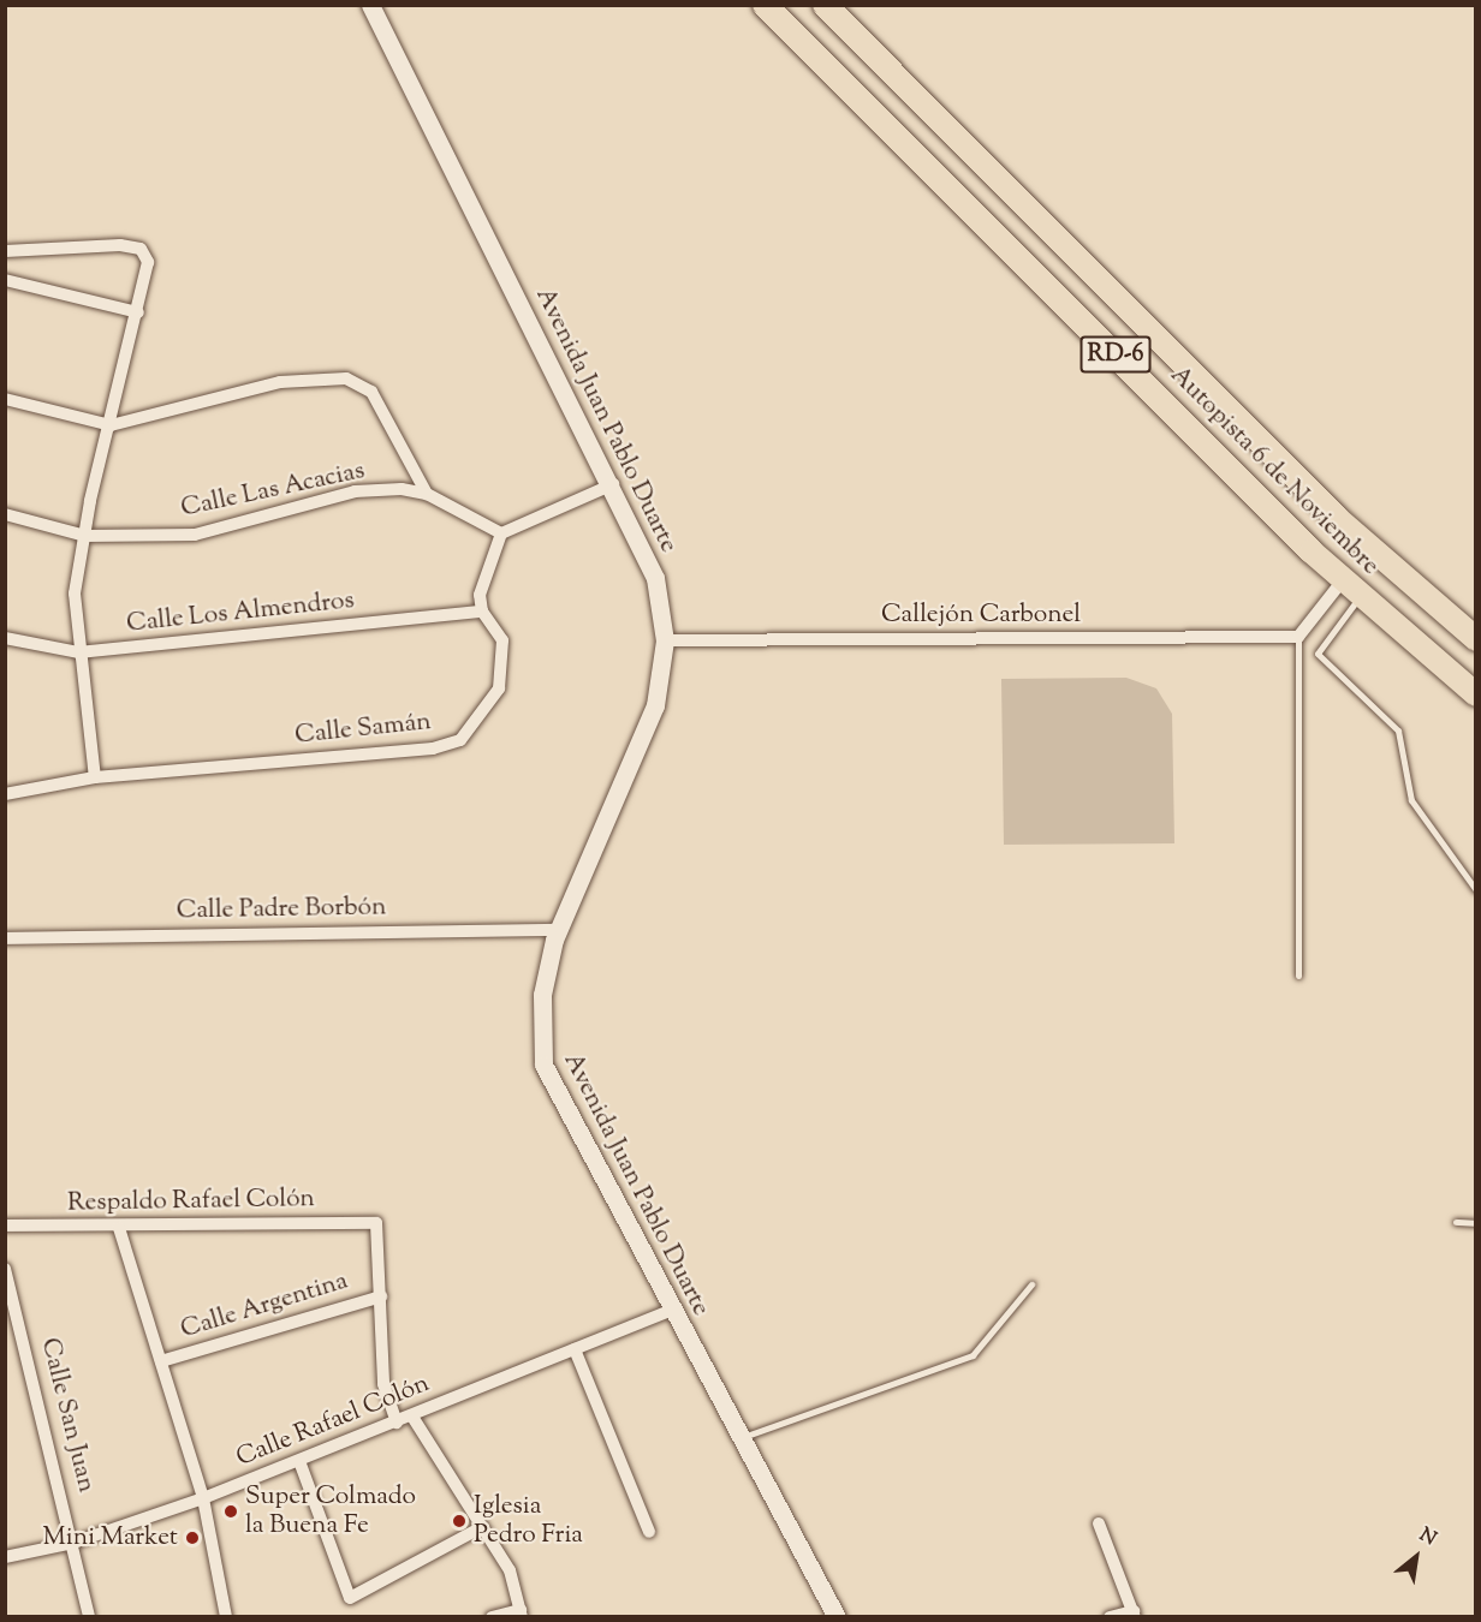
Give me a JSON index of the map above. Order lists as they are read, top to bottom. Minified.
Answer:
{"streets":{"highway":["RD-6","Autopista 6 de Noviembre"],"main road":["Avenida Juan Pablo Duarte"],"street":["Calle Las Acacias","Calle Los Almendros","Callejón Carbonel","Calle Samán","Calle Padre Borbón","Respaldo Rafael Colón","Calle Argentina","Calle San Juan","Calle Rafael Colón"]},"crossings":[["Avenida Juan Pablo Duarte","Callejón Carbonel"],["Avenida Juan Pablo Duarte","Calle Padre Borbón"],["Avenida Juan Pablo Duarte","Calle Rafael Colón"],["Calle Los Almendros","Calle Samán"],["Respaldo Rafael Colón","Calle Argentina"],["Calle San Juan","Calle Rafael Colón"]],"places":["Super Colmado la Buena Fe","Iglesia Pedro Fria","Mini Market"],"north":"top right"}
